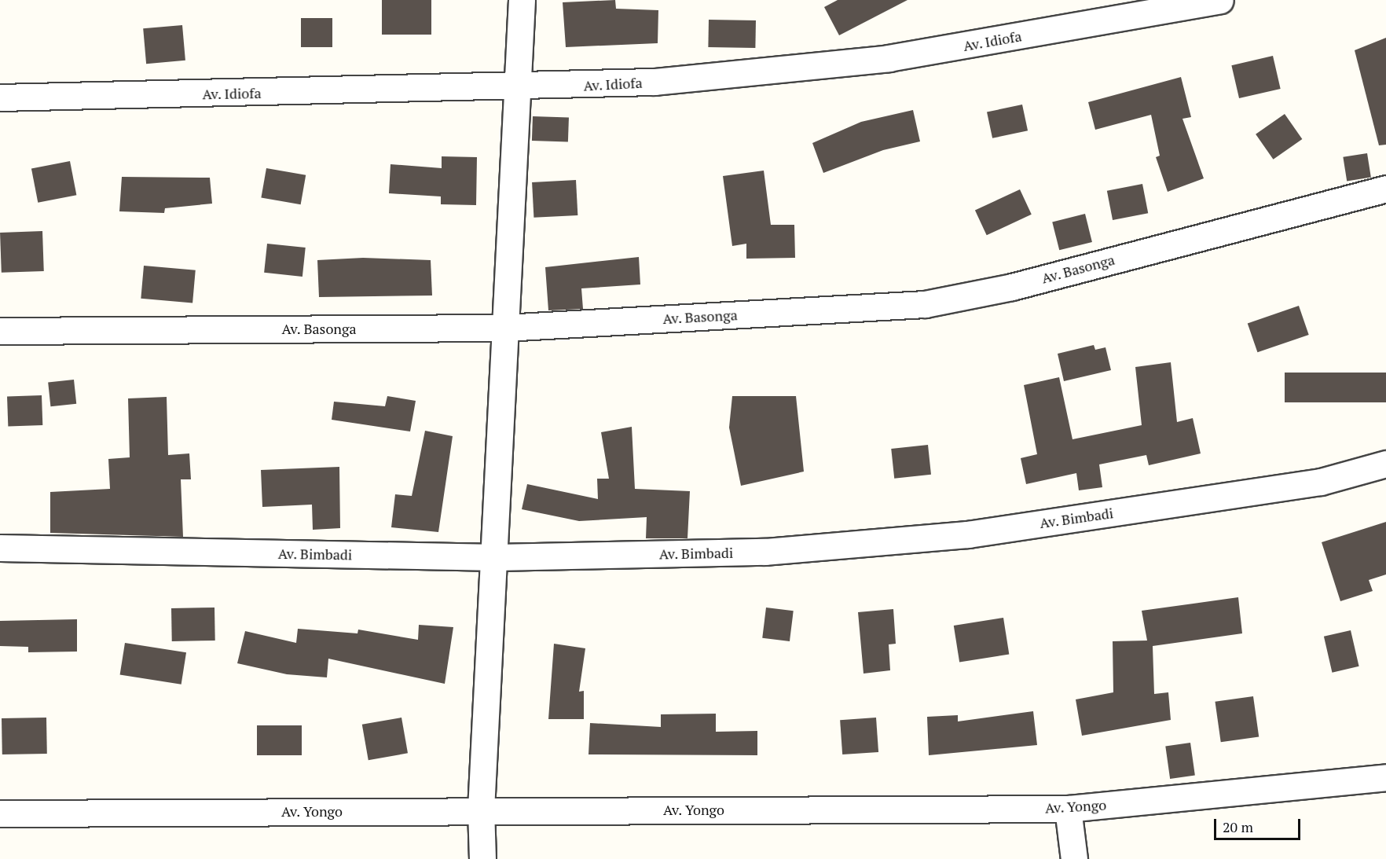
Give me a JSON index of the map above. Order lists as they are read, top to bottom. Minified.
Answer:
{"streets":{"street":["Av. Idiofa","Av. Basonga","Av. Bimbadi","Av. Yongo"]},"scale_bar":"20 m"}
